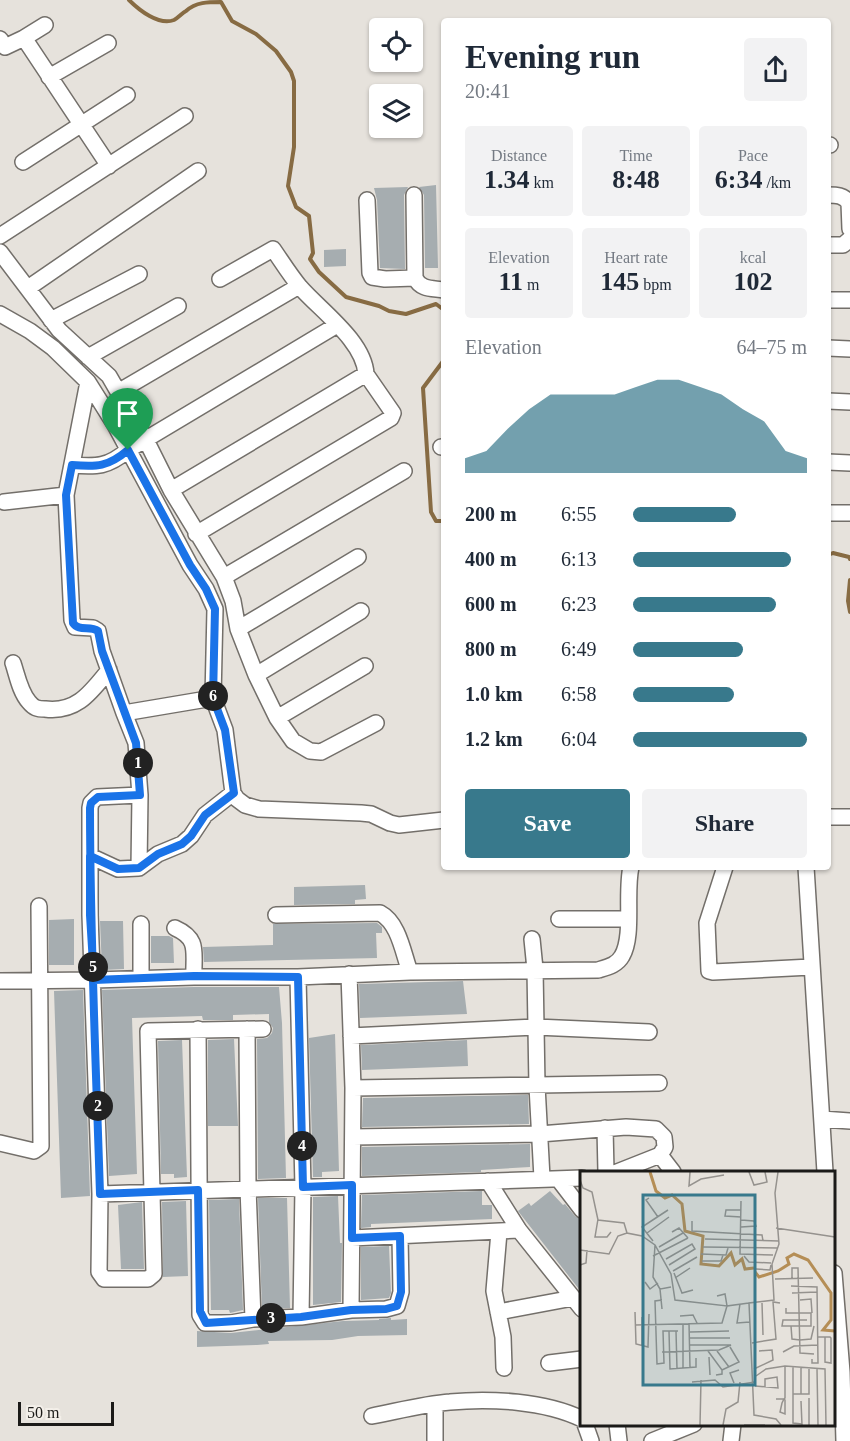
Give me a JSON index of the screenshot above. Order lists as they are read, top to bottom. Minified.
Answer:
{"scale_bar":"50 m","page":{"heading":["Evening run","20:41"],"stats":[["Distance","1.34 km"],["Time","8:48"],["Pace","6:34 /km"],["Elevation","11 m"],["Heart rate","145 bpm"],["kcal","102"]],"chart":["Elevation","64–75 m"],"list":[{"name":"200 m","note":"6:55"},{"name":"400 m","note":"6:13"},{"name":"600 m","note":"6:23"},{"name":"800 m","note":"6:49"},{"name":"1.0 km","note":"6:58"},{"name":"1.2 km","note":"6:04"}],"pins":["6","1","5","2","4","3"],"buttons":["Save","Share"],"scale":"50 m"}}
